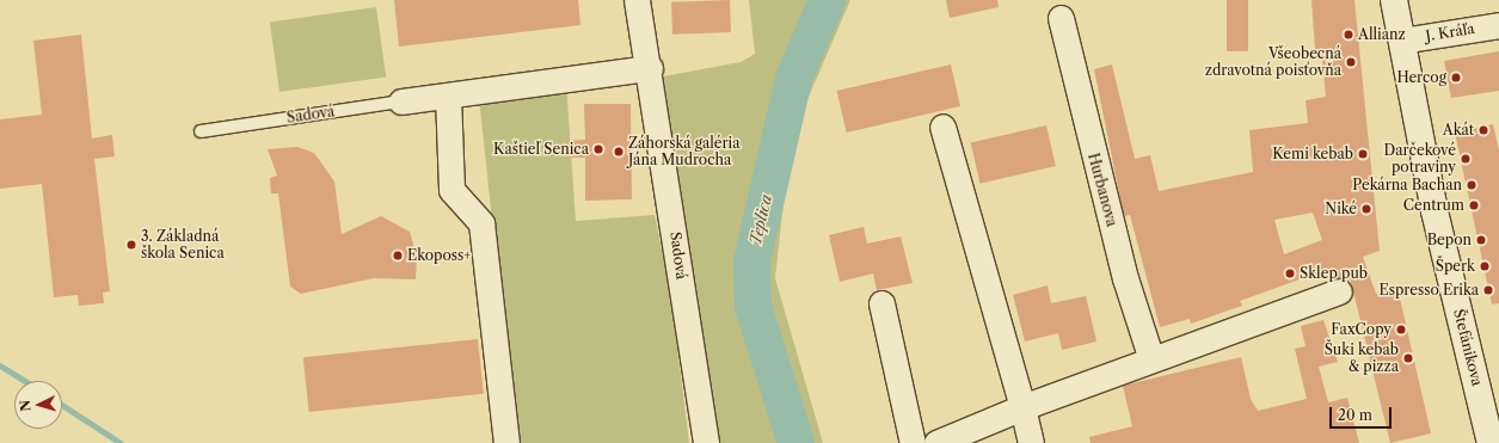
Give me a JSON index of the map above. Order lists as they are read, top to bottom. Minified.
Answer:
{"streets":{"street":["J. Kráľa","Sadová","Hurbanova","Štefánikova"]},"crossings":[["J. Kráľa","Štefánikova"]],"water":["Teplica"],"places":["Allianz","Všeobecná zdravotná poisťovňa","Hercog","Akát","Kaštieľ Senica","Záhorská galéria Jána Mudrocha","Kemi kebab","Darčekové potraviny","Pekárna Bachan","Centrum","Niké","Bepon","3. Základná škola Senica","Ekoposs+","Šperk","Sklep pub","Espresso Erika","FaxCopy","Šuki kebab & pizza"],"scale_bar":"20 m","north":"left"}
